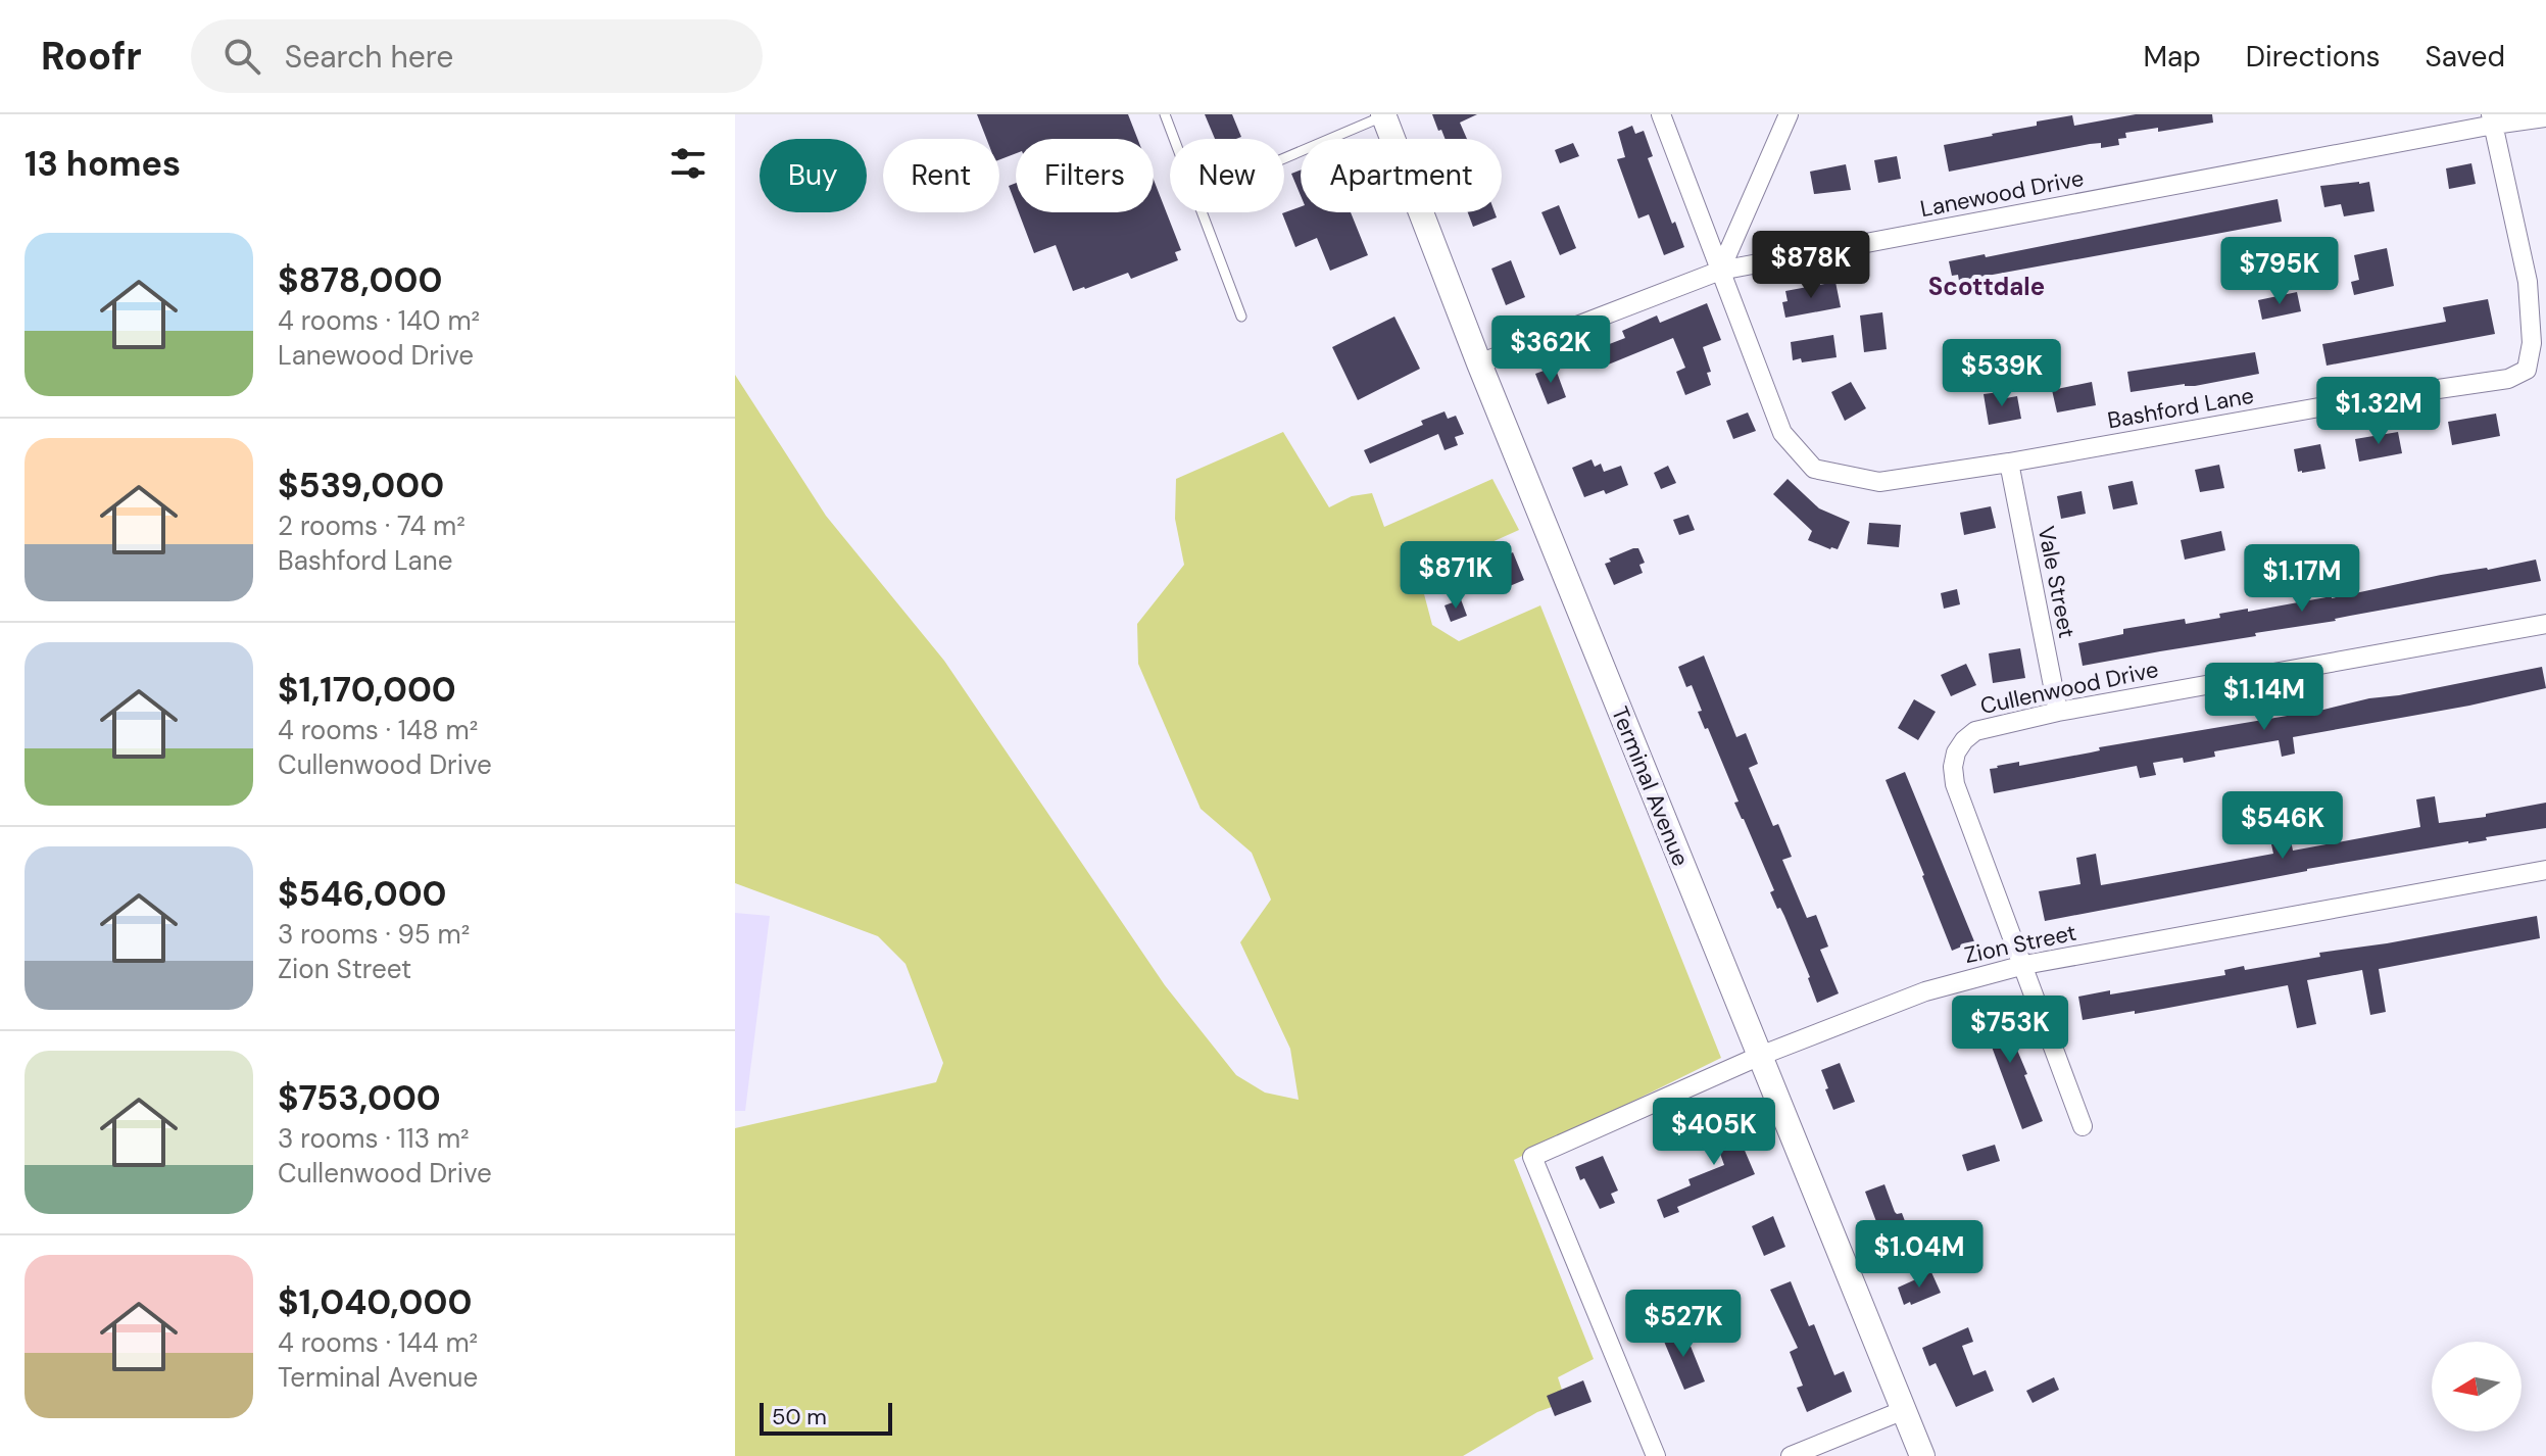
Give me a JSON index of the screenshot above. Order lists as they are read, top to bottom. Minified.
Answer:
{"streets":{"street":["Lanewood Drive","Bashford Lane","Vale Street","Cullenwood Drive","Terminal Avenue","Zion Street"]},"crossings":[["Lanewood Drive","Bashford Lane"],["Lanewood Drive","Terminal Avenue"],["Bashford Lane","Vale Street"],["Vale Street","Cullenwood Drive"],["Cullenwood Drive","Zion Street"],["Terminal Avenue","Zion Street"]],"districts":["Scottdale"],"scale_bar":"50 m","north":"left","page":{"header":"Roofr","search":"Search here","nav":["Map","Directions","Saved"],"heading":"13 homes","chip":["Buy","Rent","Filters","New","Apartment"],"list":[{"name":"$878,000","note":"4 rooms · 140 m² · Lanewood Drive"},{"name":"$539,000","note":"2 rooms · 74 m² · Bashford Lane"},{"name":"$1,170,000","note":"4 rooms · 148 m² · Cullenwood Drive"},{"name":"$546,000","note":"3 rooms · 95 m² · Zion Street"},{"name":"$753,000","note":"3 rooms · 113 m² · Cullenwood Drive"},{"name":"$1,040,000","note":"4 rooms · 144 m² · Terminal Avenue"}],"price":["$878K","$795K","$362K","$539K","$1.32M","$871K","$1.17M","$1.14M","$546K","$753K","$405K","$1.04M","$527K"],"scale":"50 m"}}
